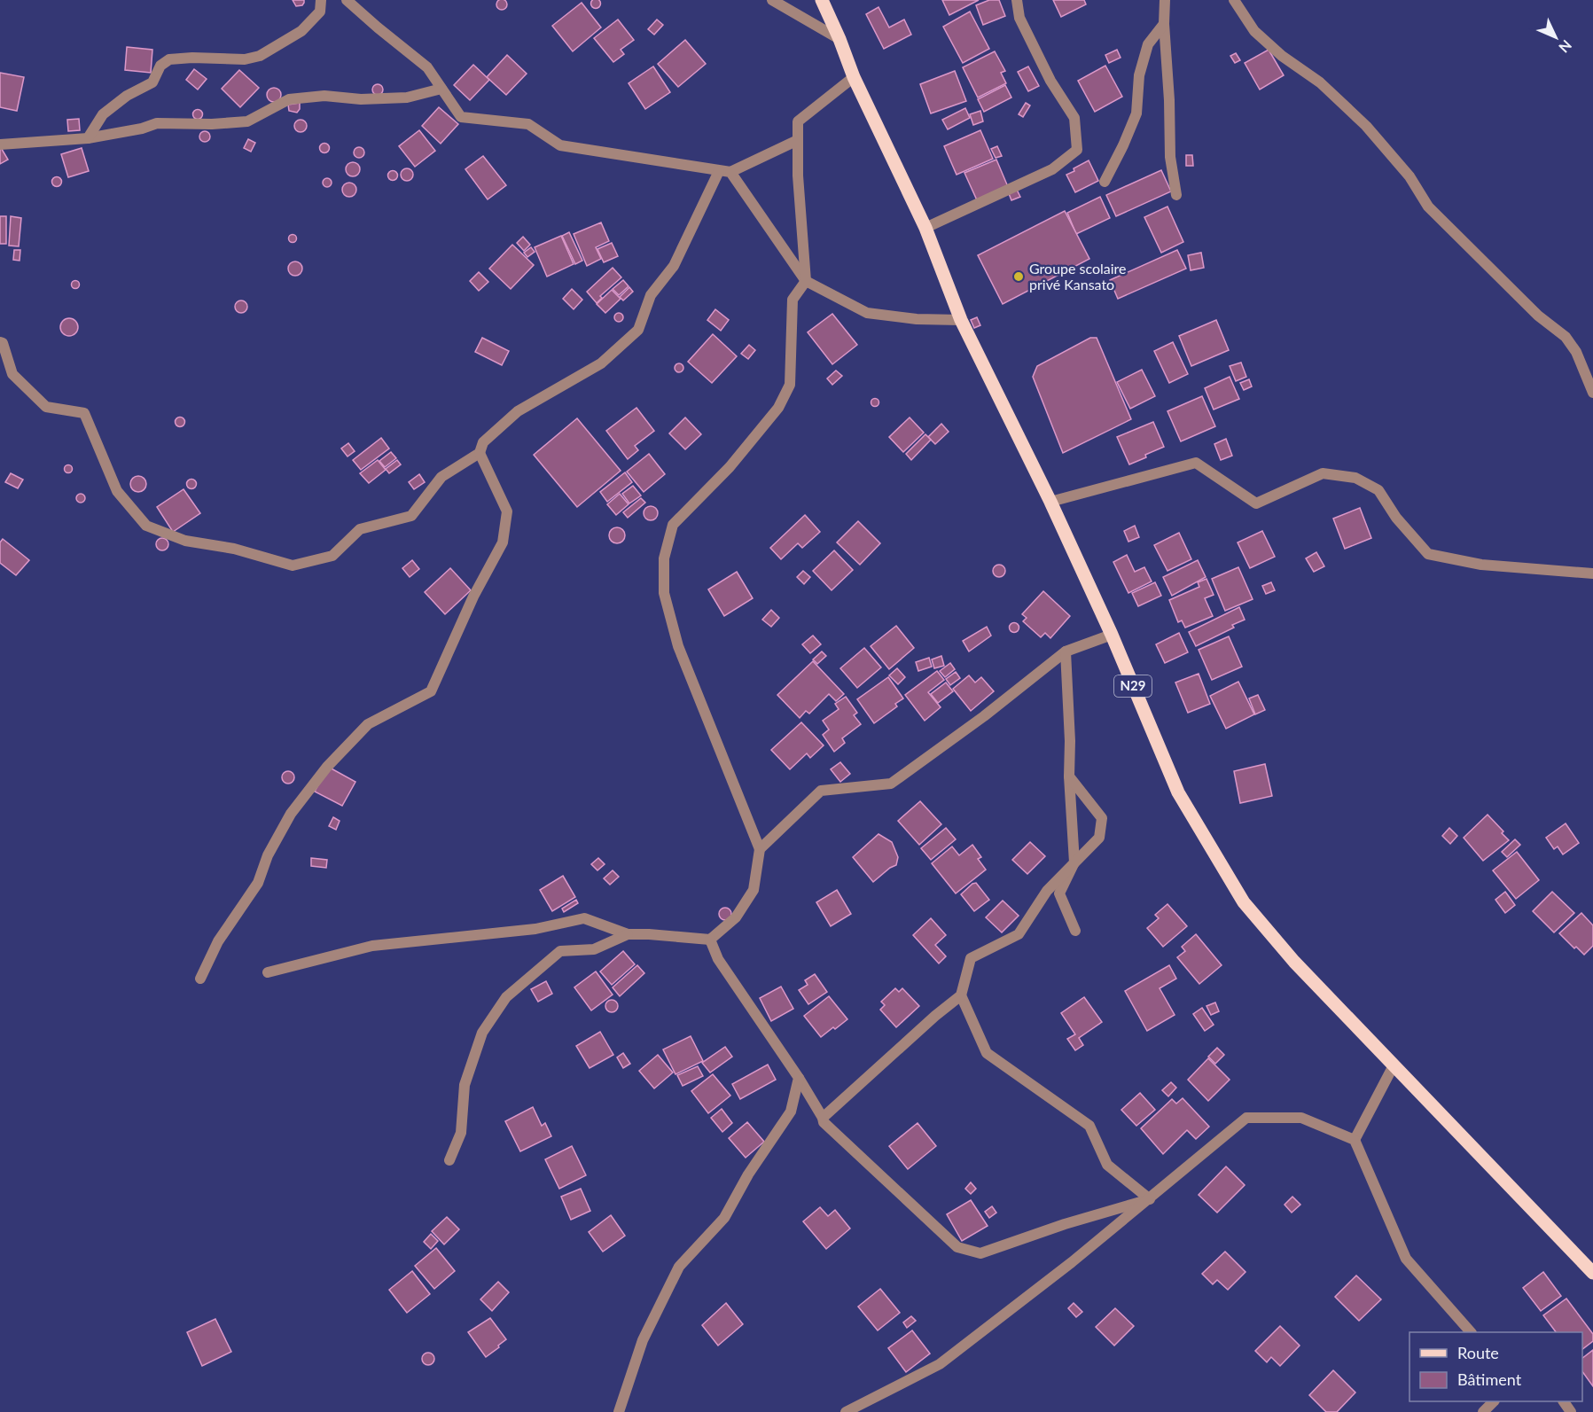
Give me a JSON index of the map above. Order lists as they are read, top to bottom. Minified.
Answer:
{"streets":{"main road":["N29"]},"places":["Groupe scolaire privé Kansato"],"legend":["Route","Bâtiment"],"north":"bottom right"}
